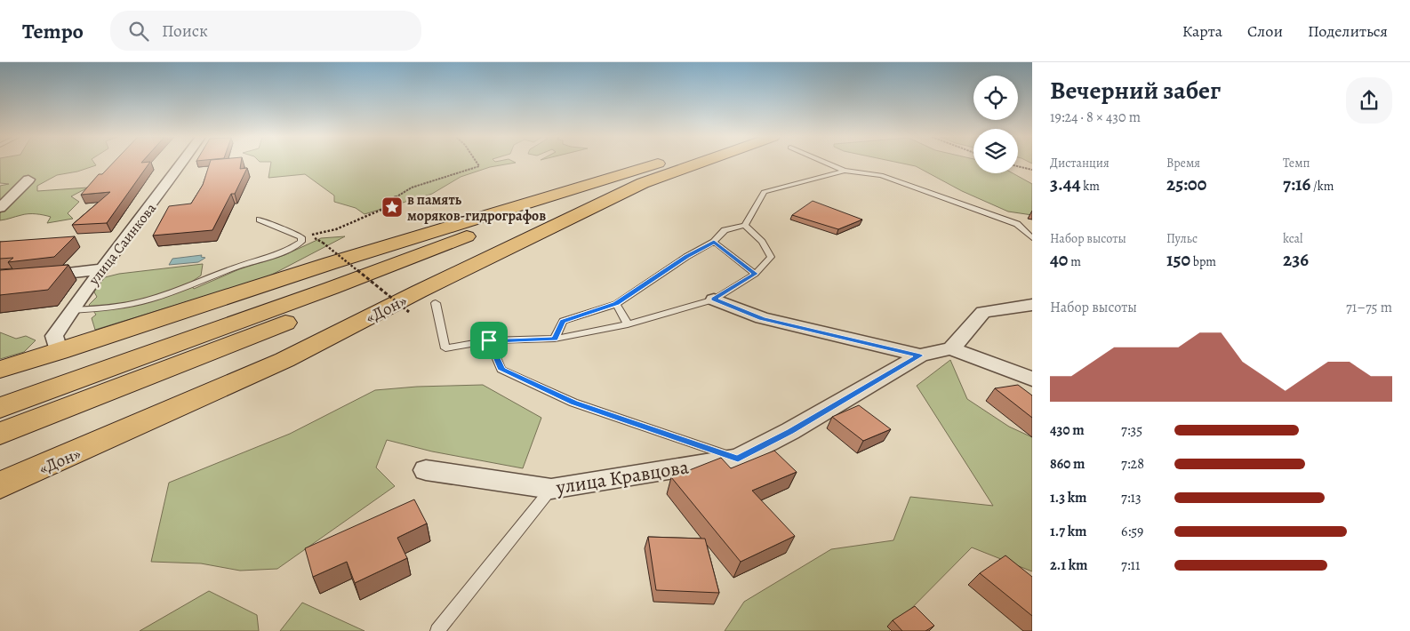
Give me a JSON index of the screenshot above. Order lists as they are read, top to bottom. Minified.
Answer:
{"streets":{"highway":["«Дон»"],"street":["улица Саинкова","улица Кравцова"]},"places":{"place":["в память моряков-гидрографов"]},"page":{"header":"Tempo","search":"Поиск","nav":["Карта","Слои","Поделиться"],"heading":["Вечерний забег","19:24 · 8 × 430 m"],"stats":[["Дистанция","3.44 km"],["Время","25:00"],["Темп","7:16 /km"],["Набор высоты","40 m"],["Пульс","150 bpm"],["kcal","236"]],"chart":["Набор высоты","71–75 m"],"list":[{"name":"430 m","note":"7:35"},{"name":"860 m","note":"7:28"},{"name":"1.3 km","note":"7:13"},{"name":"1.7 km","note":"6:59"},{"name":"2.1 km","note":"7:11"}]}}
